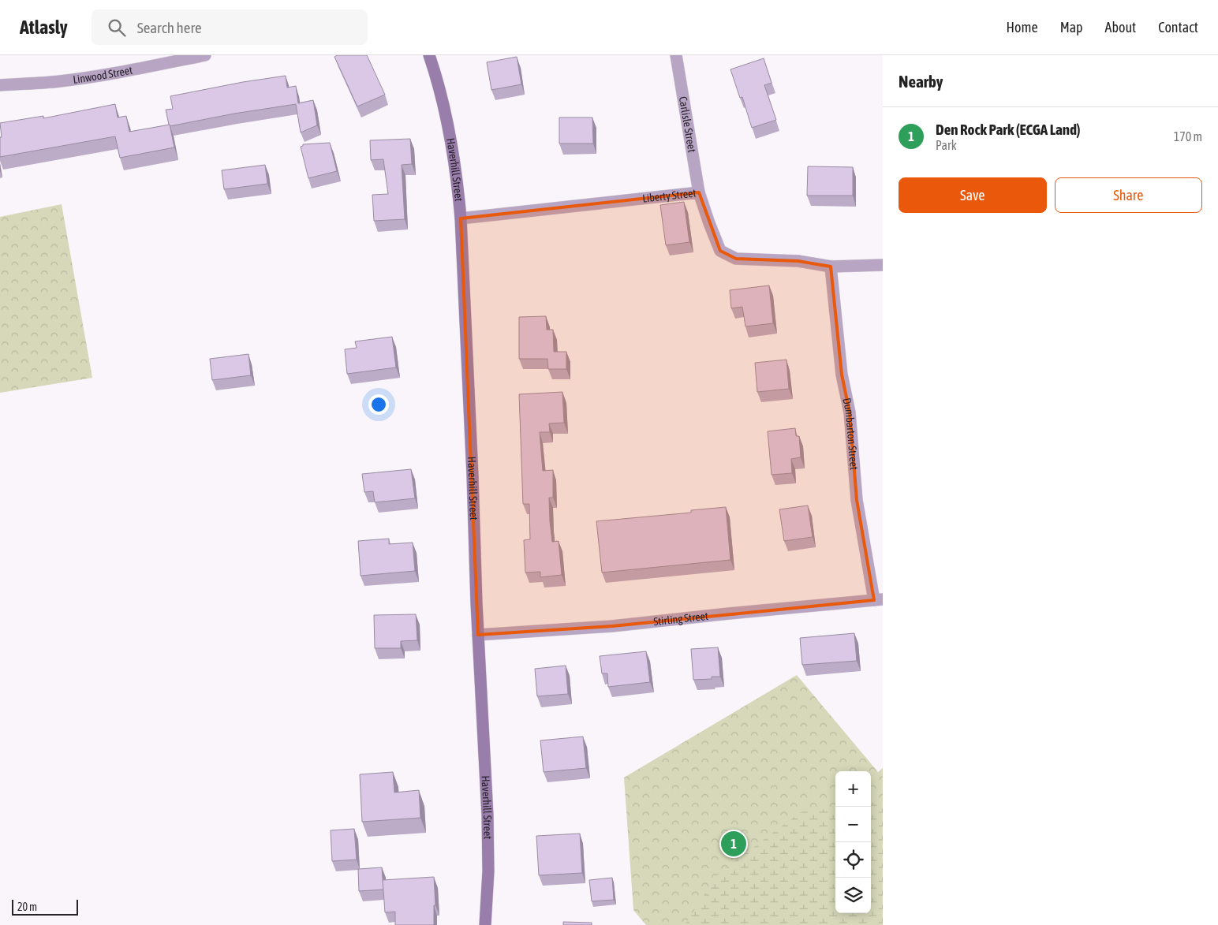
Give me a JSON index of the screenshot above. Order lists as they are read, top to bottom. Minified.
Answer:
{"streets":{"main road":["Haverhill Street"],"street":["Linwood Street","Carlisle Street","Liberty Street","Dumbarton Street","Stirling Street"]},"crossings":[["Carlisle Street","Liberty Street"],["Haverhill Street","Liberty Street"],["Haverhill Street","Stirling Street"],["Liberty Street","Dumbarton Street"],["Dumbarton Street","Stirling Street"]],"scale_bar":"20 m","page":{"header":"Atlasly","search":"Search here","nav":["Home","Map","About","Contact"],"heading":"Nearby","list":[{"mark":"1","name":"Den Rock Park (ECGA Land)","note":"Park","value":"170 m"}],"buttons":["Save","Share"],"map_buttons":["+","−"],"pins":"1","scale":"20 m"}}
